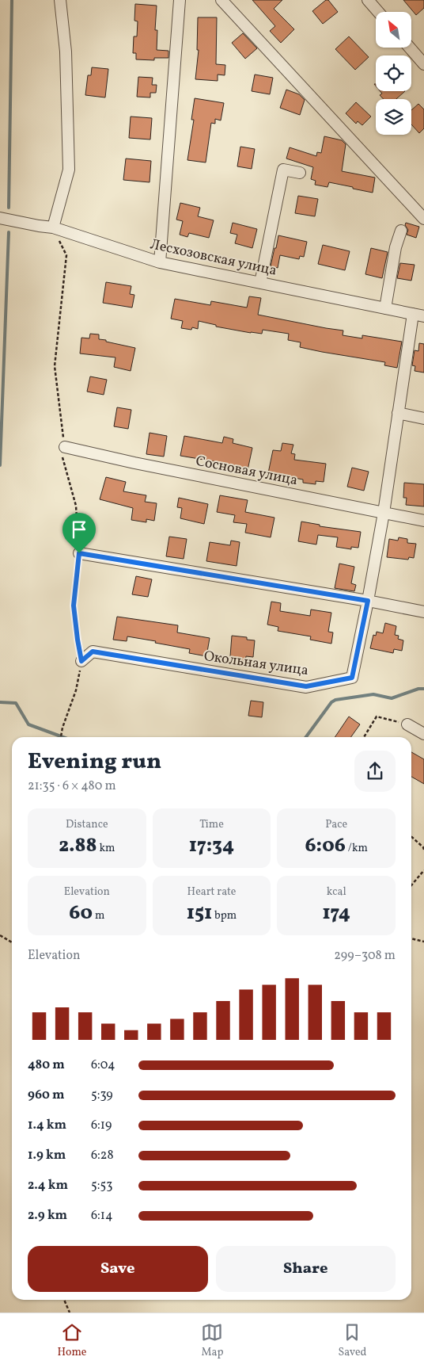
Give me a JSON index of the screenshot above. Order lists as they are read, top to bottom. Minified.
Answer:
{"streets":{"street":["Лесхозовская улица","Сосновая улица","Окольная улица"]},"north":"top left","page":{"heading":["Evening run","21:35 · 6 × 480 m"],"stats":[["Distance","2.88 km"],["Time","17:34"],["Pace","6:06 /km"],["Elevation","60 m"],["Heart rate","151 bpm"],["kcal","174"]],"chart":["Elevation","299–308 m"],"list":[{"name":"480 m","note":"6:04"},{"name":"960 m","note":"5:39"},{"name":"1.4 km","note":"6:19"},{"name":"1.9 km","note":"6:28"},{"name":"2.4 km","note":"5:53"},{"name":"2.9 km","note":"6:14"}],"buttons":["Save","Share"],"tabs":["Home","Map","Saved"]}}
